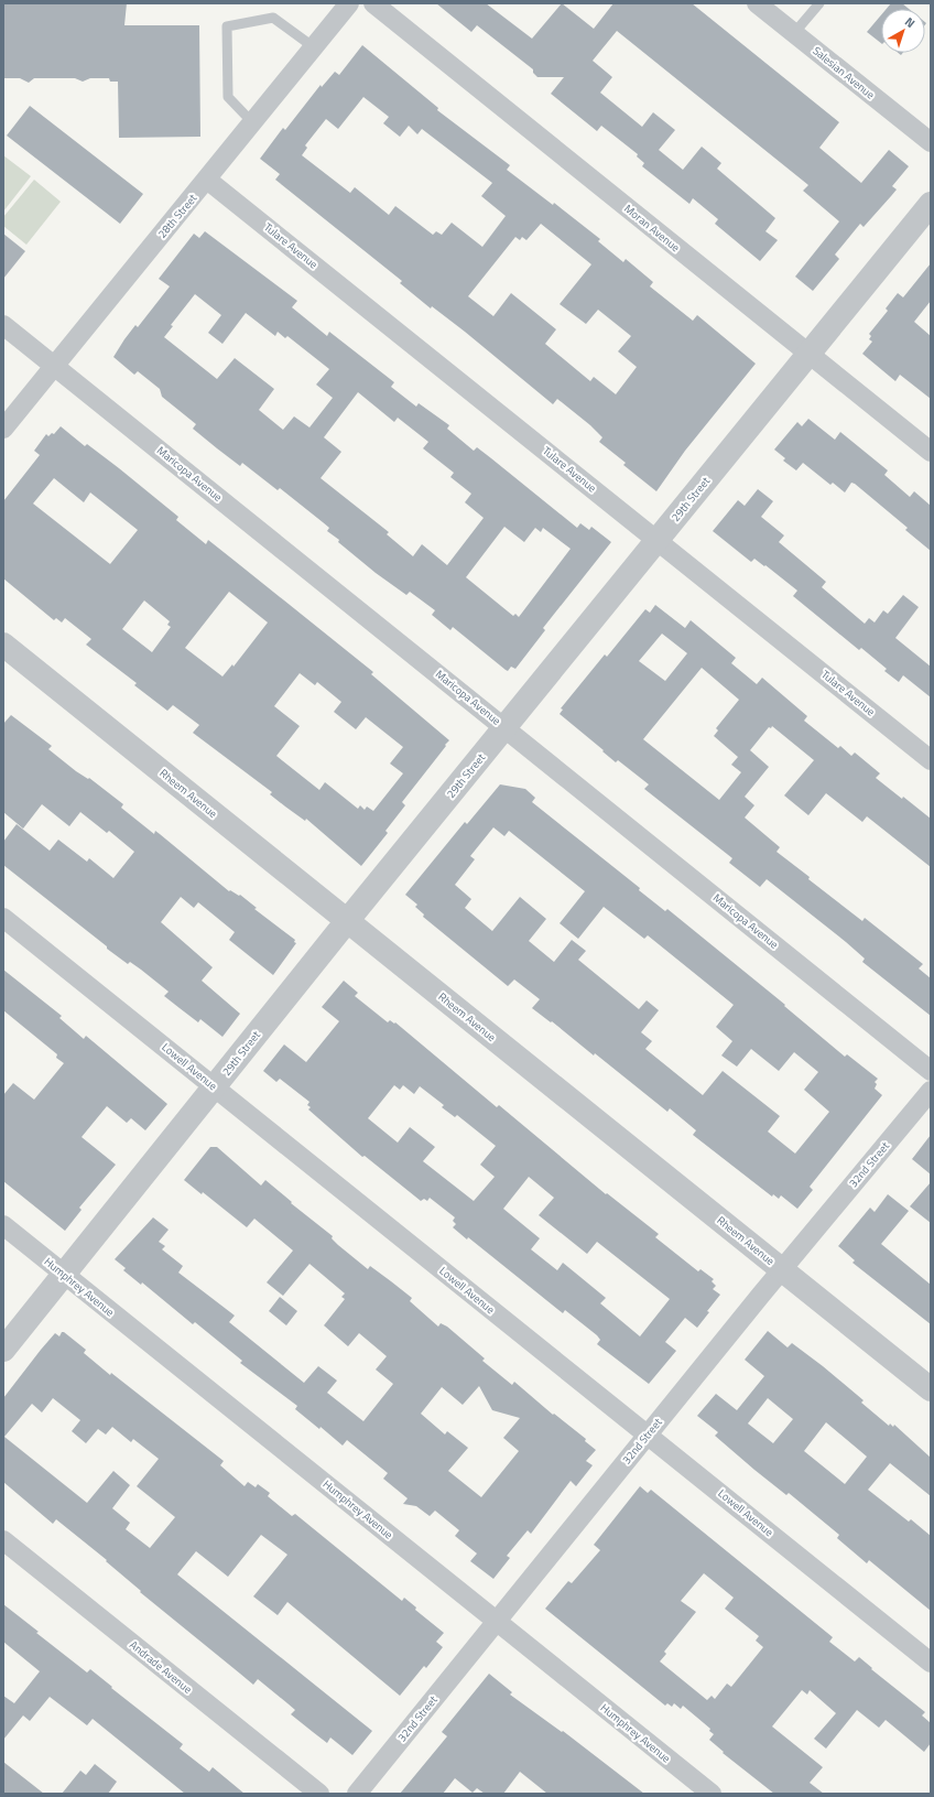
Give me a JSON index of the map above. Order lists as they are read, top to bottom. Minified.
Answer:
{"streets":{"street":["Salesian Avenue","28th Street","Moran Avenue","Tulare Avenue","Maricopa Avenue","29th Street","Rheem Avenue","Lowell Avenue","32nd Street","Humphrey Avenue","Andrade Avenue"]},"crossings":[["28th Street","Tulare Avenue"],["28th Street","Maricopa Avenue"],["Moran Avenue","29th Street"],["Tulare Avenue","29th Street"],["Maricopa Avenue","29th Street"],["29th Street","Rheem Avenue"],["29th Street","Lowell Avenue"],["29th Street","Humphrey Avenue"],["Rheem Avenue","32nd Street"],["Lowell Avenue","32nd Street"],["32nd Street","Humphrey Avenue"]],"north":"top right"}
